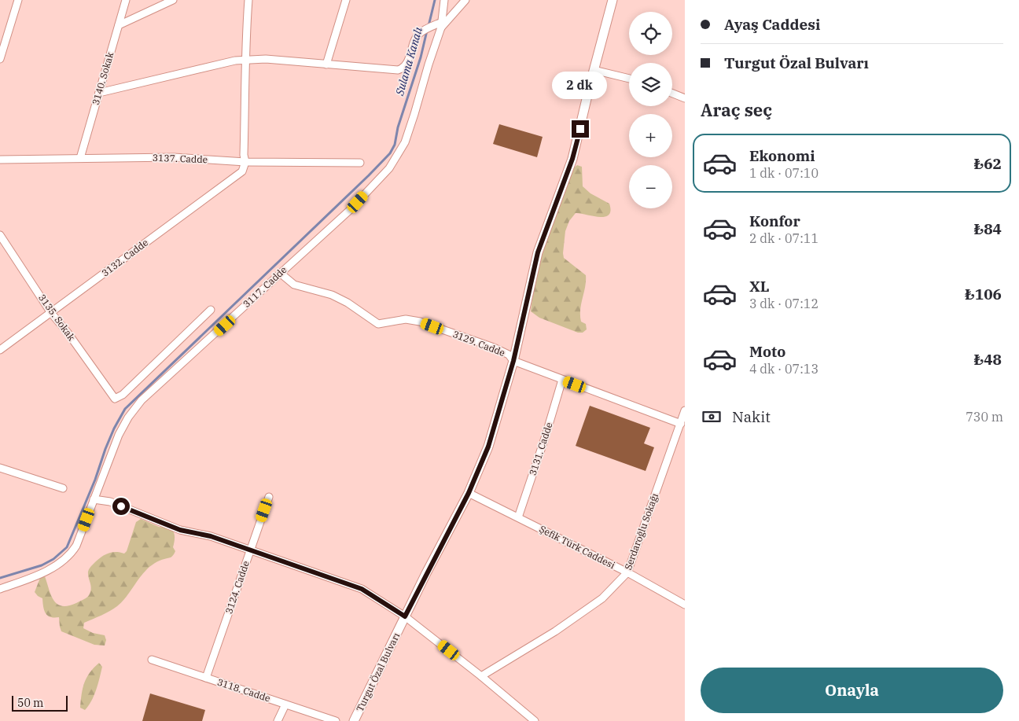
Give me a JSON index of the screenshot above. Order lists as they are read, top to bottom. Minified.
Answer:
{"streets":{"street":["3140. Sokak","3137. Cadde","3132. Cadde","3117. Cadde","3135. Sokak","3129. Cadde","3131. Cadde","Serdaroğlu Sokağı","Şefik Türk Caddesi","3124. Cadde","Turgut Özal Bulvarı","3118. Cadde"]},"crossings":[["3140. Sokak","3137. Cadde"],["3137. Cadde","3132. Cadde"],["3132. Cadde","3135. Sokak"],["3117. Cadde","3129. Cadde"],["3129. Cadde","3131. Cadde"],["3129. Cadde","Serdaroğlu Sokağı"],["3129. Cadde","Turgut Özal Bulvarı"],["3131. Cadde","Şefik Türk Caddesi"],["Serdaroğlu Sokağı","Şefik Türk Caddesi"],["Şefik Türk Caddesi","Turgut Özal Bulvarı"],["3124. Cadde","3118. Cadde"]],"water":["Sulama Kanalı"],"scale_bar":"50 m","page":{"banner":["Ayaş Caddesi","Turgut Özal Bulvarı"],"map_buttons":["+","−"],"bubble":"2 dk","heading":"Araç seç","list":[{"name":"Ekonomi","note":"1 dk · 07:10","value":"₺62"},{"name":"Konfor","note":"2 dk · 07:11","value":"₺84"},{"name":"XL","note":"3 dk · 07:12","value":"₺106"},{"name":"Moto","note":"4 dk · 07:13","value":"₺48"}],"pay":["Nakit","730 m"],"buttons":"Onayla","scale":"50 m"}}
